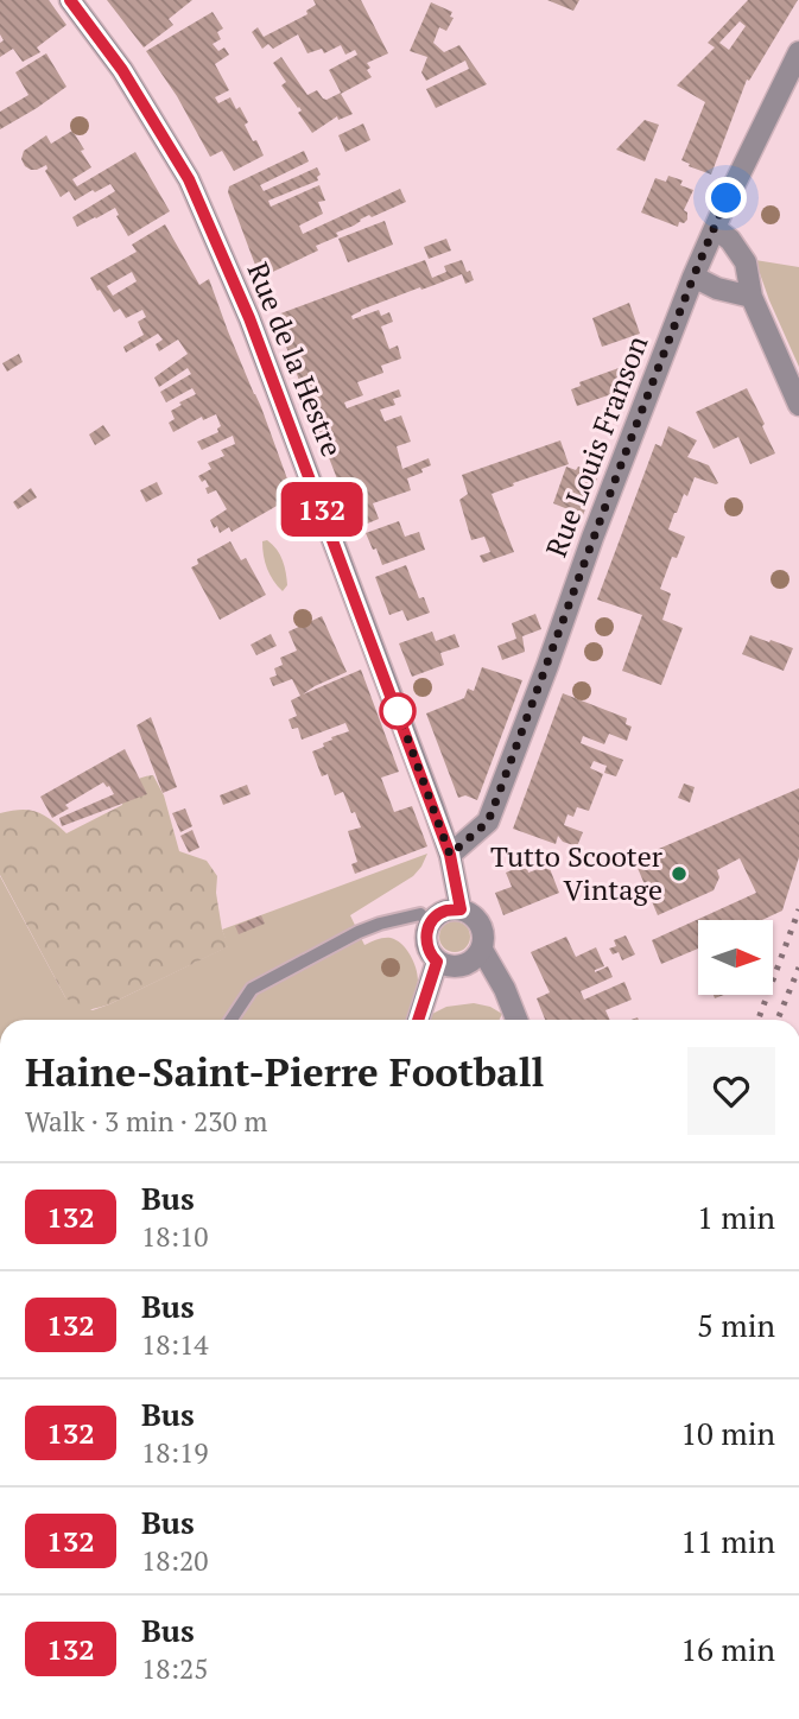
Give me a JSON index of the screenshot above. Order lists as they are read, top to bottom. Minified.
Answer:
{"streets":{"street":["Rue de la Hestre","Rue Louis Franson"]},"crossings":[["Rue de la Hestre","Rue Louis Franson"]],"places":["Tutto Scooter Vintage"],"lines":["bus line 132"],"north":"right","page":{"on_map":"132","heading":["Haine-Saint-Pierre Football","Walk · 3 min · 230 m"],"list":[{"mark":"132","name":"Bus","note":"18:10","value":"1 min"},{"mark":"132","name":"Bus","note":"18:14","value":"5 min"},{"mark":"132","name":"Bus","note":"18:19","value":"10 min"},{"mark":"132","name":"Bus","note":"18:20","value":"11 min"},{"mark":"132","name":"Bus","note":"18:25","value":"16 min"}]}}
